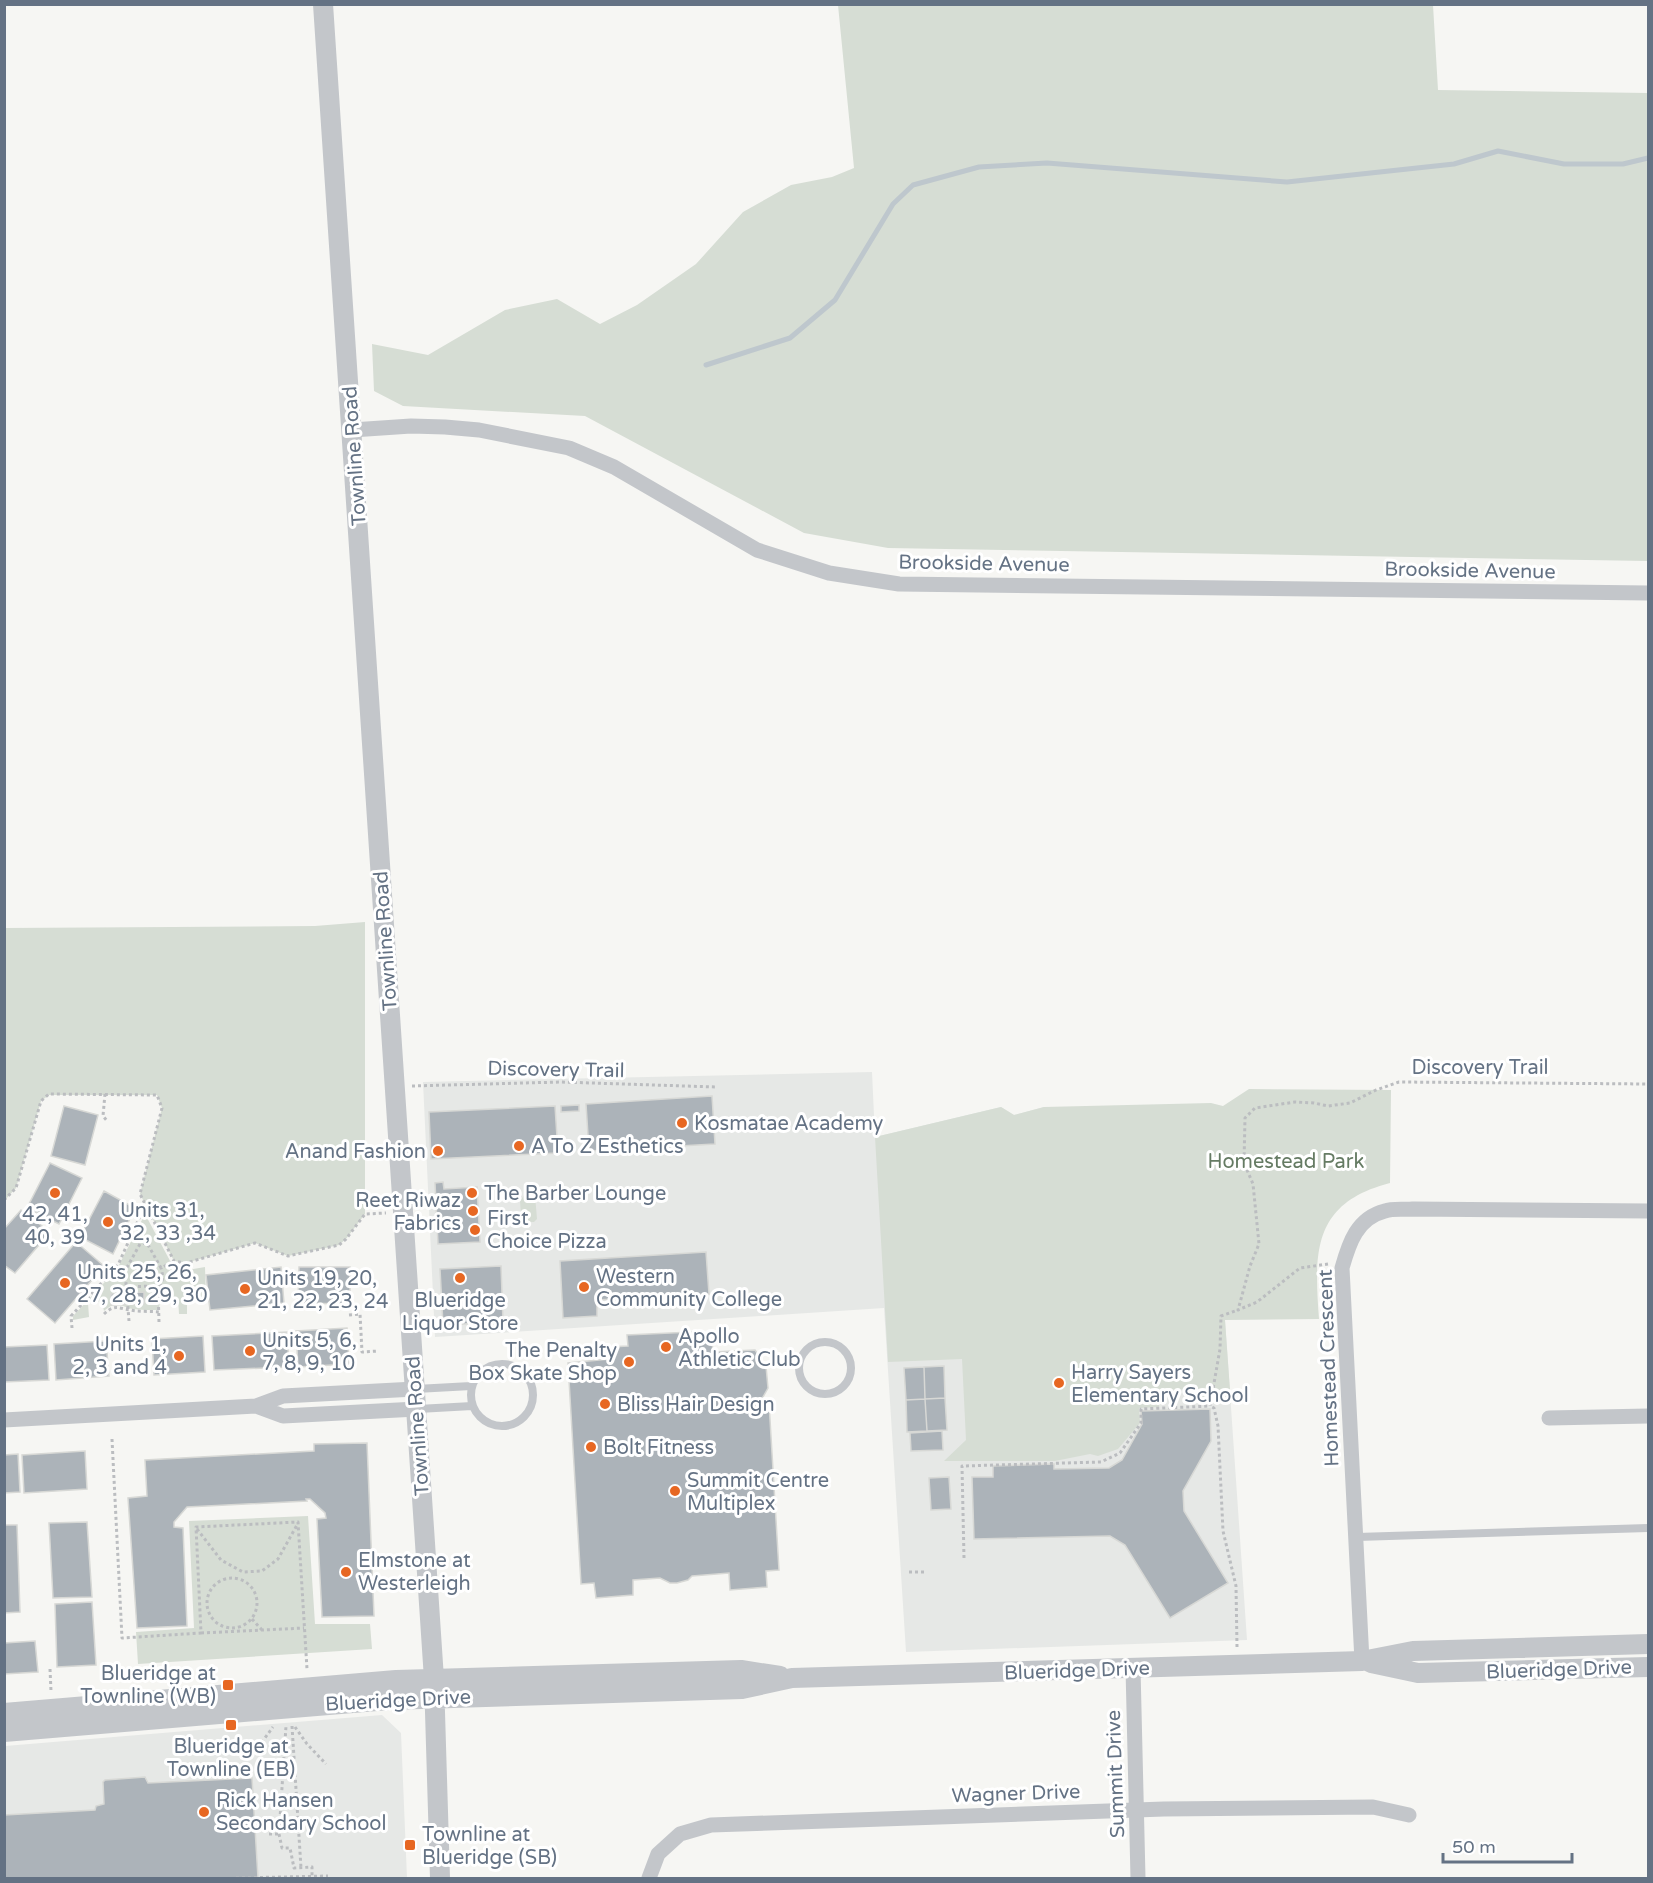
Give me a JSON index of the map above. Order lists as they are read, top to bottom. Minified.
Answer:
{"streets":{"street":["Townline Road","Brookside Avenue","Homestead Crescent","Blueridge Drive","Summit Drive","Wagner Drive"],"path":["Discovery Trail"]},"crossings":[["Townline Road","Brookside Avenue"],["Townline Road","Discovery Trail"],["Townline Road","Blueridge Drive"],["Homestead Crescent","Blueridge Drive"],["Blueridge Drive","Summit Drive"],["Summit Drive","Wagner Drive"]],"parks":["Homestead Park"],"places":{"other":["Kosmatae Academy","A To Z Esthetics","Anand Fashion","42, 41, 40, 39","The Barber Lounge","Reet Riwaz Fabrics","Units 31, 32, 33 ,34","First Choice Pizza","Blueridge Liquor Store","Units 25, 26, 27, 28, 29, 30","Western Community College","Units 19, 20, 21, 22, 23, 24","Apollo Athletic Club","Units 5, 6, 7, 8, 9, 10","Units 1, 2, 3 and 4","The Penalty Box Skate Shop","Harry Sayers Elementary School","Bliss Hair Design","Bolt Fitness","Summit Centre Multiplex","Elmstone at Westerleigh","Rick Hansen Secondary School"],"transit":["Blueridge at Townline (WB)","Blueridge at Townline (EB)","Townline at Blueridge (SB)"]},"scale_bar":"50 m"}
